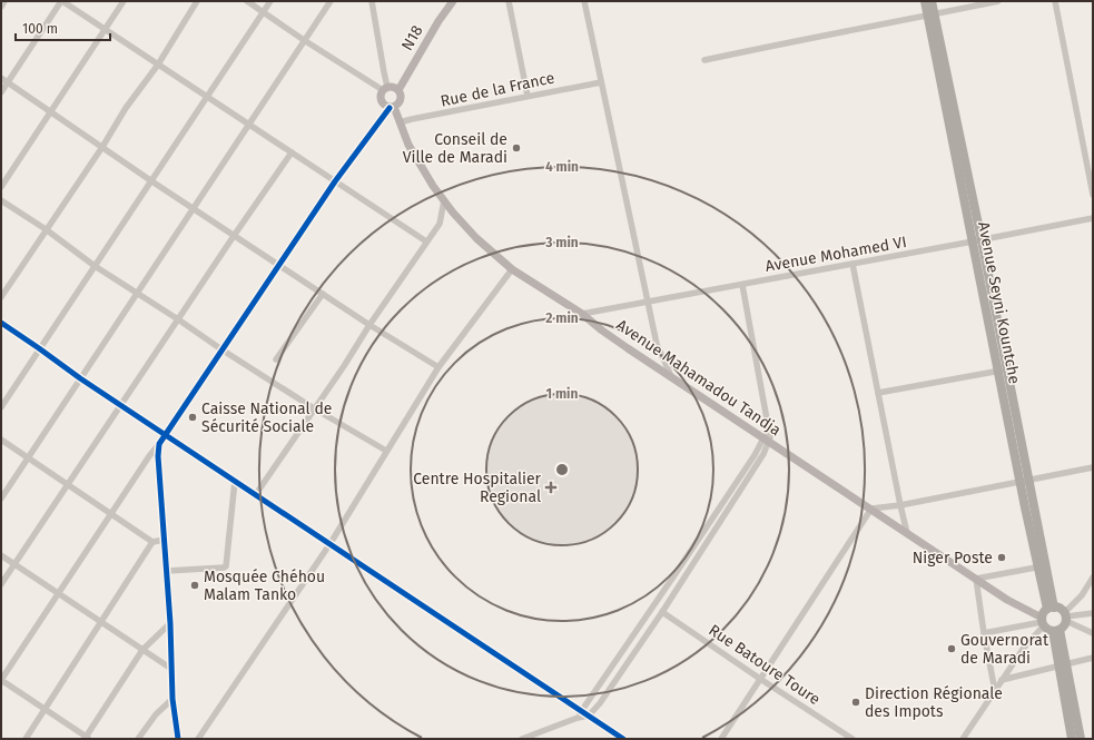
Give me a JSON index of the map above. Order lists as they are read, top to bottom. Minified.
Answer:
{"streets":{"highway":["Avenue Seyni Kountche"],"main road":["N18","Avenue Mahamadou Tandja"],"street":["Rue de la France","Avenue Mohamed VI","Rue Batoure Toure"]},"crossings":[["N18","Avenue Mahamadou Tandja"],["Rue de la France","Avenue Mahamadou Tandja"],["Avenue Mohamed VI","Avenue Seyni Kountche"],["Avenue Mohamed VI","Avenue Mahamadou Tandja"],["Avenue Seyni Kountche","Avenue Mahamadou Tandja"]],"places":{"other":["Conseil de Ville de Maradi","Caisse National de Sécurité Sociale","Niger Poste","Mosquée Chéhou Malam Tanko","Gouvernorat de Maradi","Direction Régionale des Impots"],"health":["Centre Hospitalier Regional"]},"scale_bar":"100 m","rings":["4 min","3 min","2 min","1 min"]}
